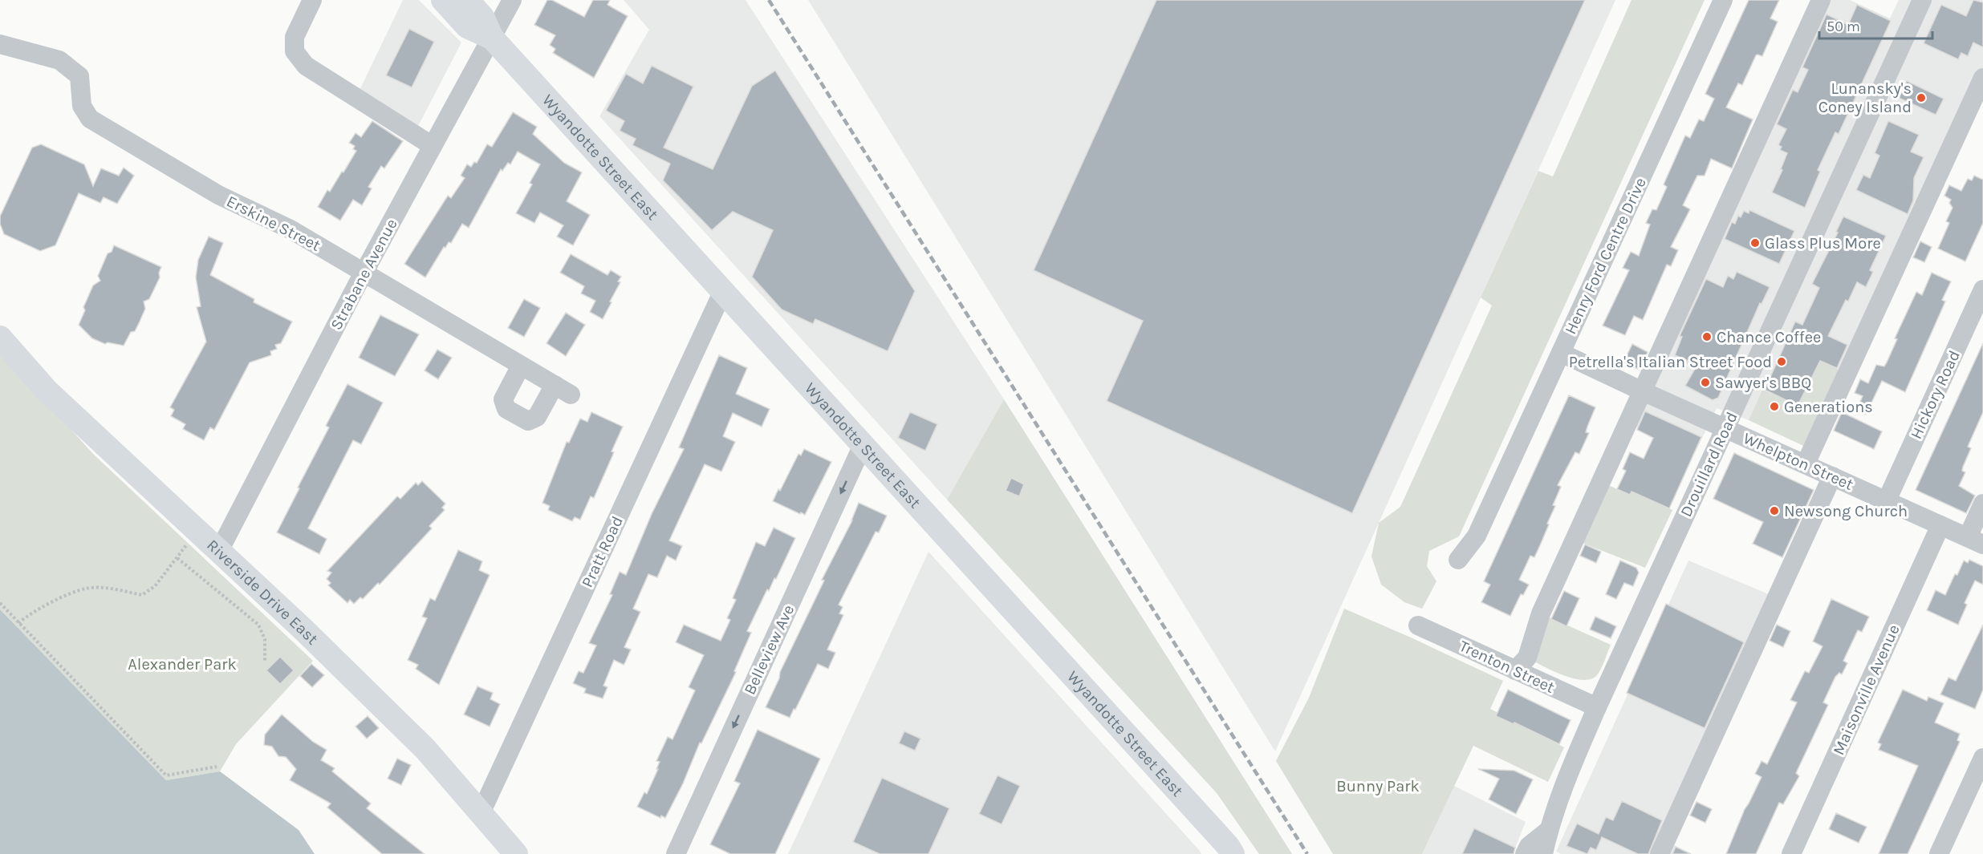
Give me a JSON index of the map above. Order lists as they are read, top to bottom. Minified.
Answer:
{"streets":{"main road":["Wyandotte Street East","Riverside Drive East"],"street":["Erskine Street","Henry Ford Centre Drive","Strabane Avenue","Hickory Road","Whelpton Street","Drouillard Road","Pratt Road","Belleview Ave","Trenton Street","Maisonville Avenue"]},"crossings":[["Wyandotte Street East","Strabane Avenue"],["Wyandotte Street East","Pratt Road"],["Wyandotte Street East","Belleview Ave"],["Erskine Street","Strabane Avenue"],["Henry Ford Centre Drive","Whelpton Street"],["Strabane Avenue","Riverside Drive East"],["Hickory Road","Whelpton Street"],["Whelpton Street","Drouillard Road"],["Whelpton Street","Maisonville Avenue"],["Drouillard Road","Trenton Street"],["Pratt Road","Riverside Drive East"]],"one_way":["Belleview Ave"],"parks":["Alexander Park","Bunny Park"],"places":["Lunansky's Coney Island","Glass Plus More","Chance Coffee","Petrella's Italian Street Food","Sawyer's BBQ","Generations","Newsong Church"],"scale_bar":"50 m"}
